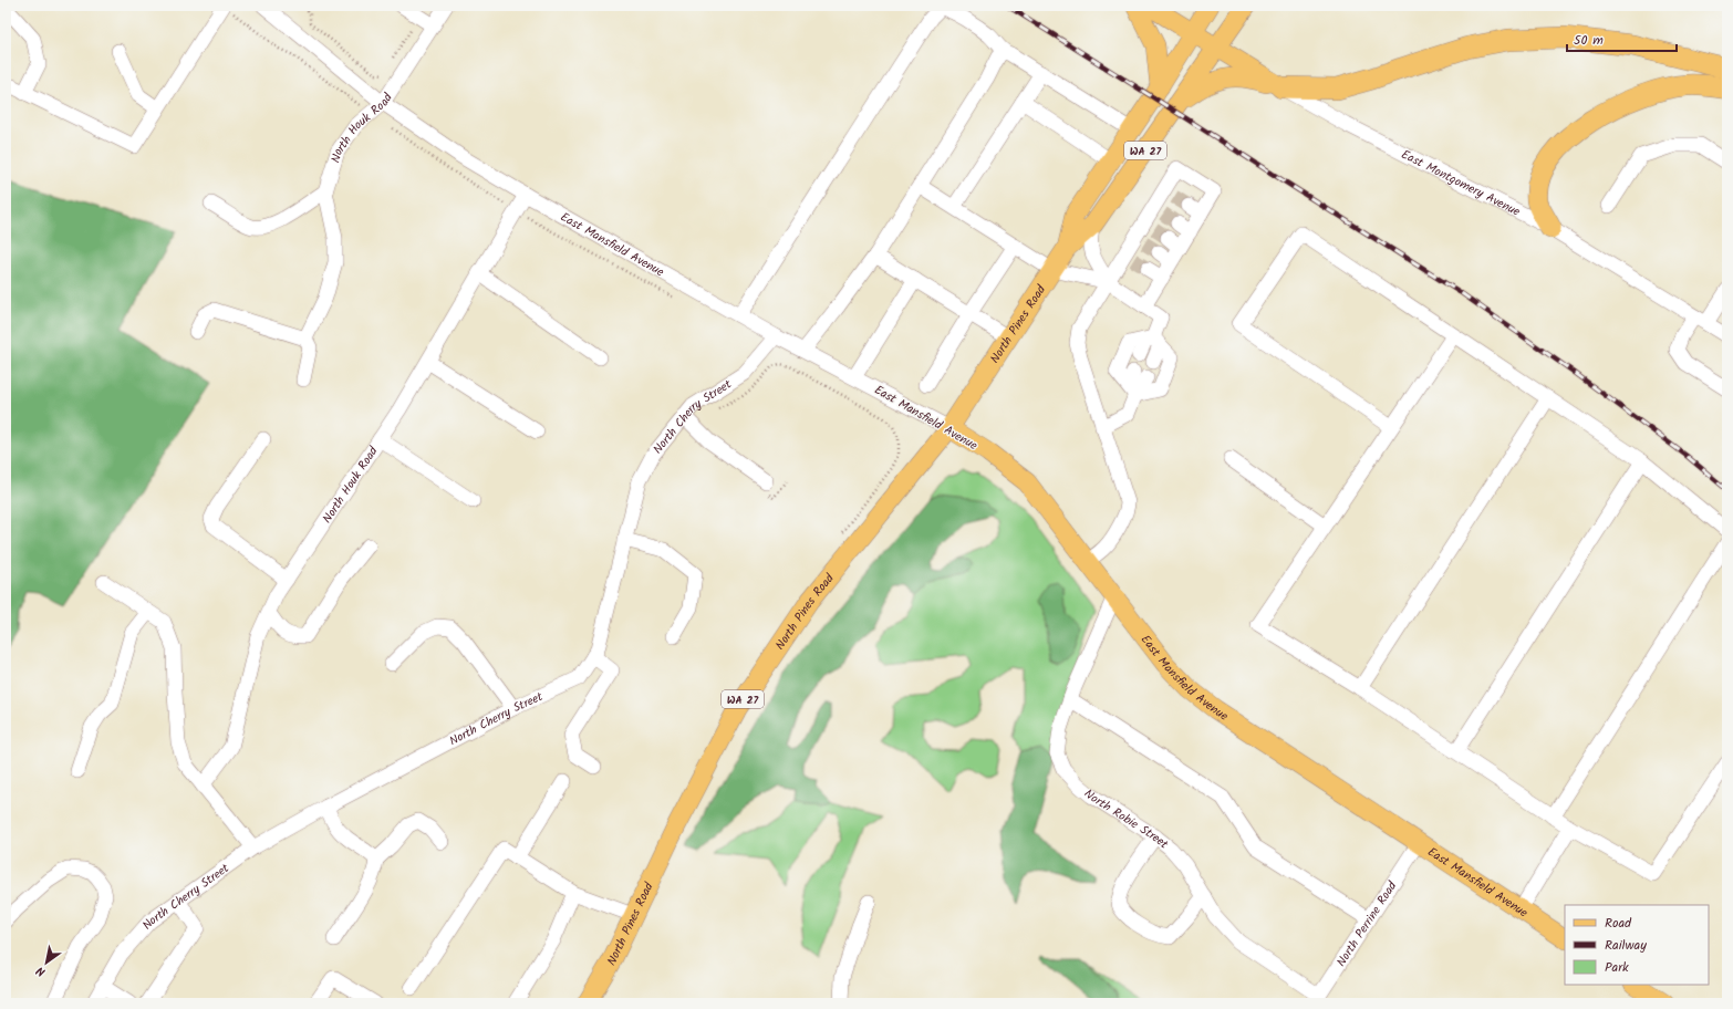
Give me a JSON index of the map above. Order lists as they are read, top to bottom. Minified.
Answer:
{"streets":{"main road":["WA 27","East Montgomery Avenue","East Mansfield Avenue","North Pines Road"],"street":["North Houk Road","North Cherry Street","North Robie Street","North Perrine Road"]},"crossings":[["North Houk Road","East Mansfield Avenue"],["East Montgomery Avenue","North Pines Road"],["East Mansfield Avenue","North Pines Road"],["East Mansfield Avenue","North Cherry Street"],["East Mansfield Avenue","North Robie Street"],["East Mansfield Avenue","North Perrine Road"],["North Robie Street","North Perrine Road"]],"legend":["Road","Railway","Park"],"scale_bar":"50 m","north":"bottom left"}
